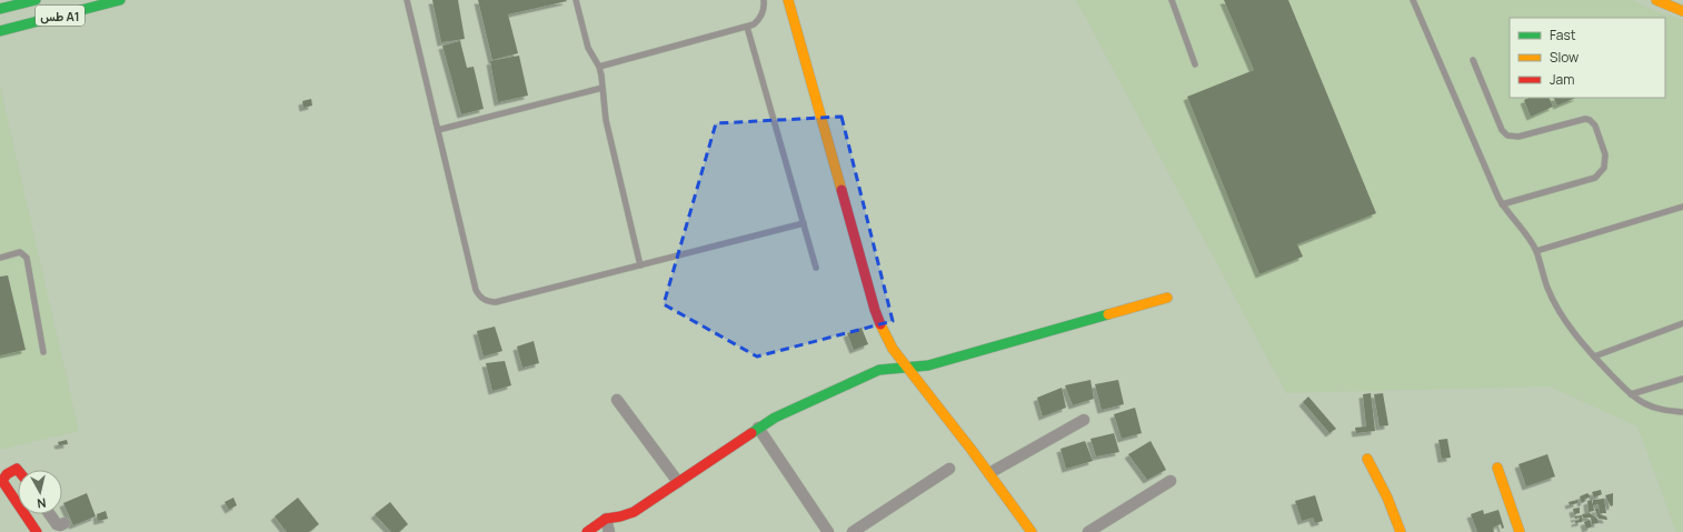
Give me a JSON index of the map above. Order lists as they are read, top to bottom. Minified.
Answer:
{"streets":{"main road":["طس A1"]},"legend":["Fast","Slow","Jam"],"north":"bottom"}
